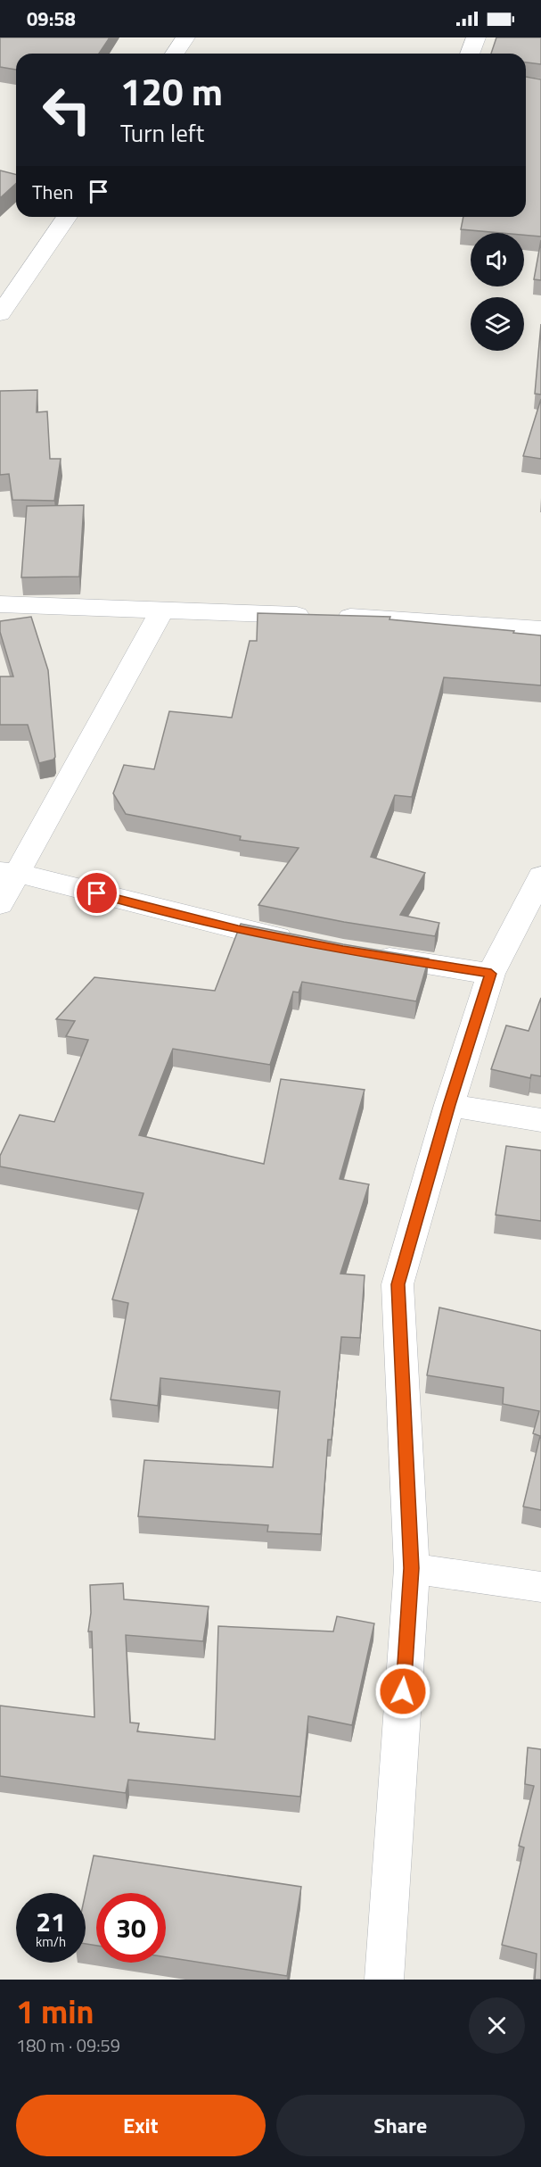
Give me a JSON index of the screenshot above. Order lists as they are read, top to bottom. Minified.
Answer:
{"page":{"status":"09:58","turn":["120 m","Turn left"],"then":"Then","speed":"21 km/h","limit":"30","heading":["1 min","180 m · 09:59"],"buttons":["Exit","Share"]}}
